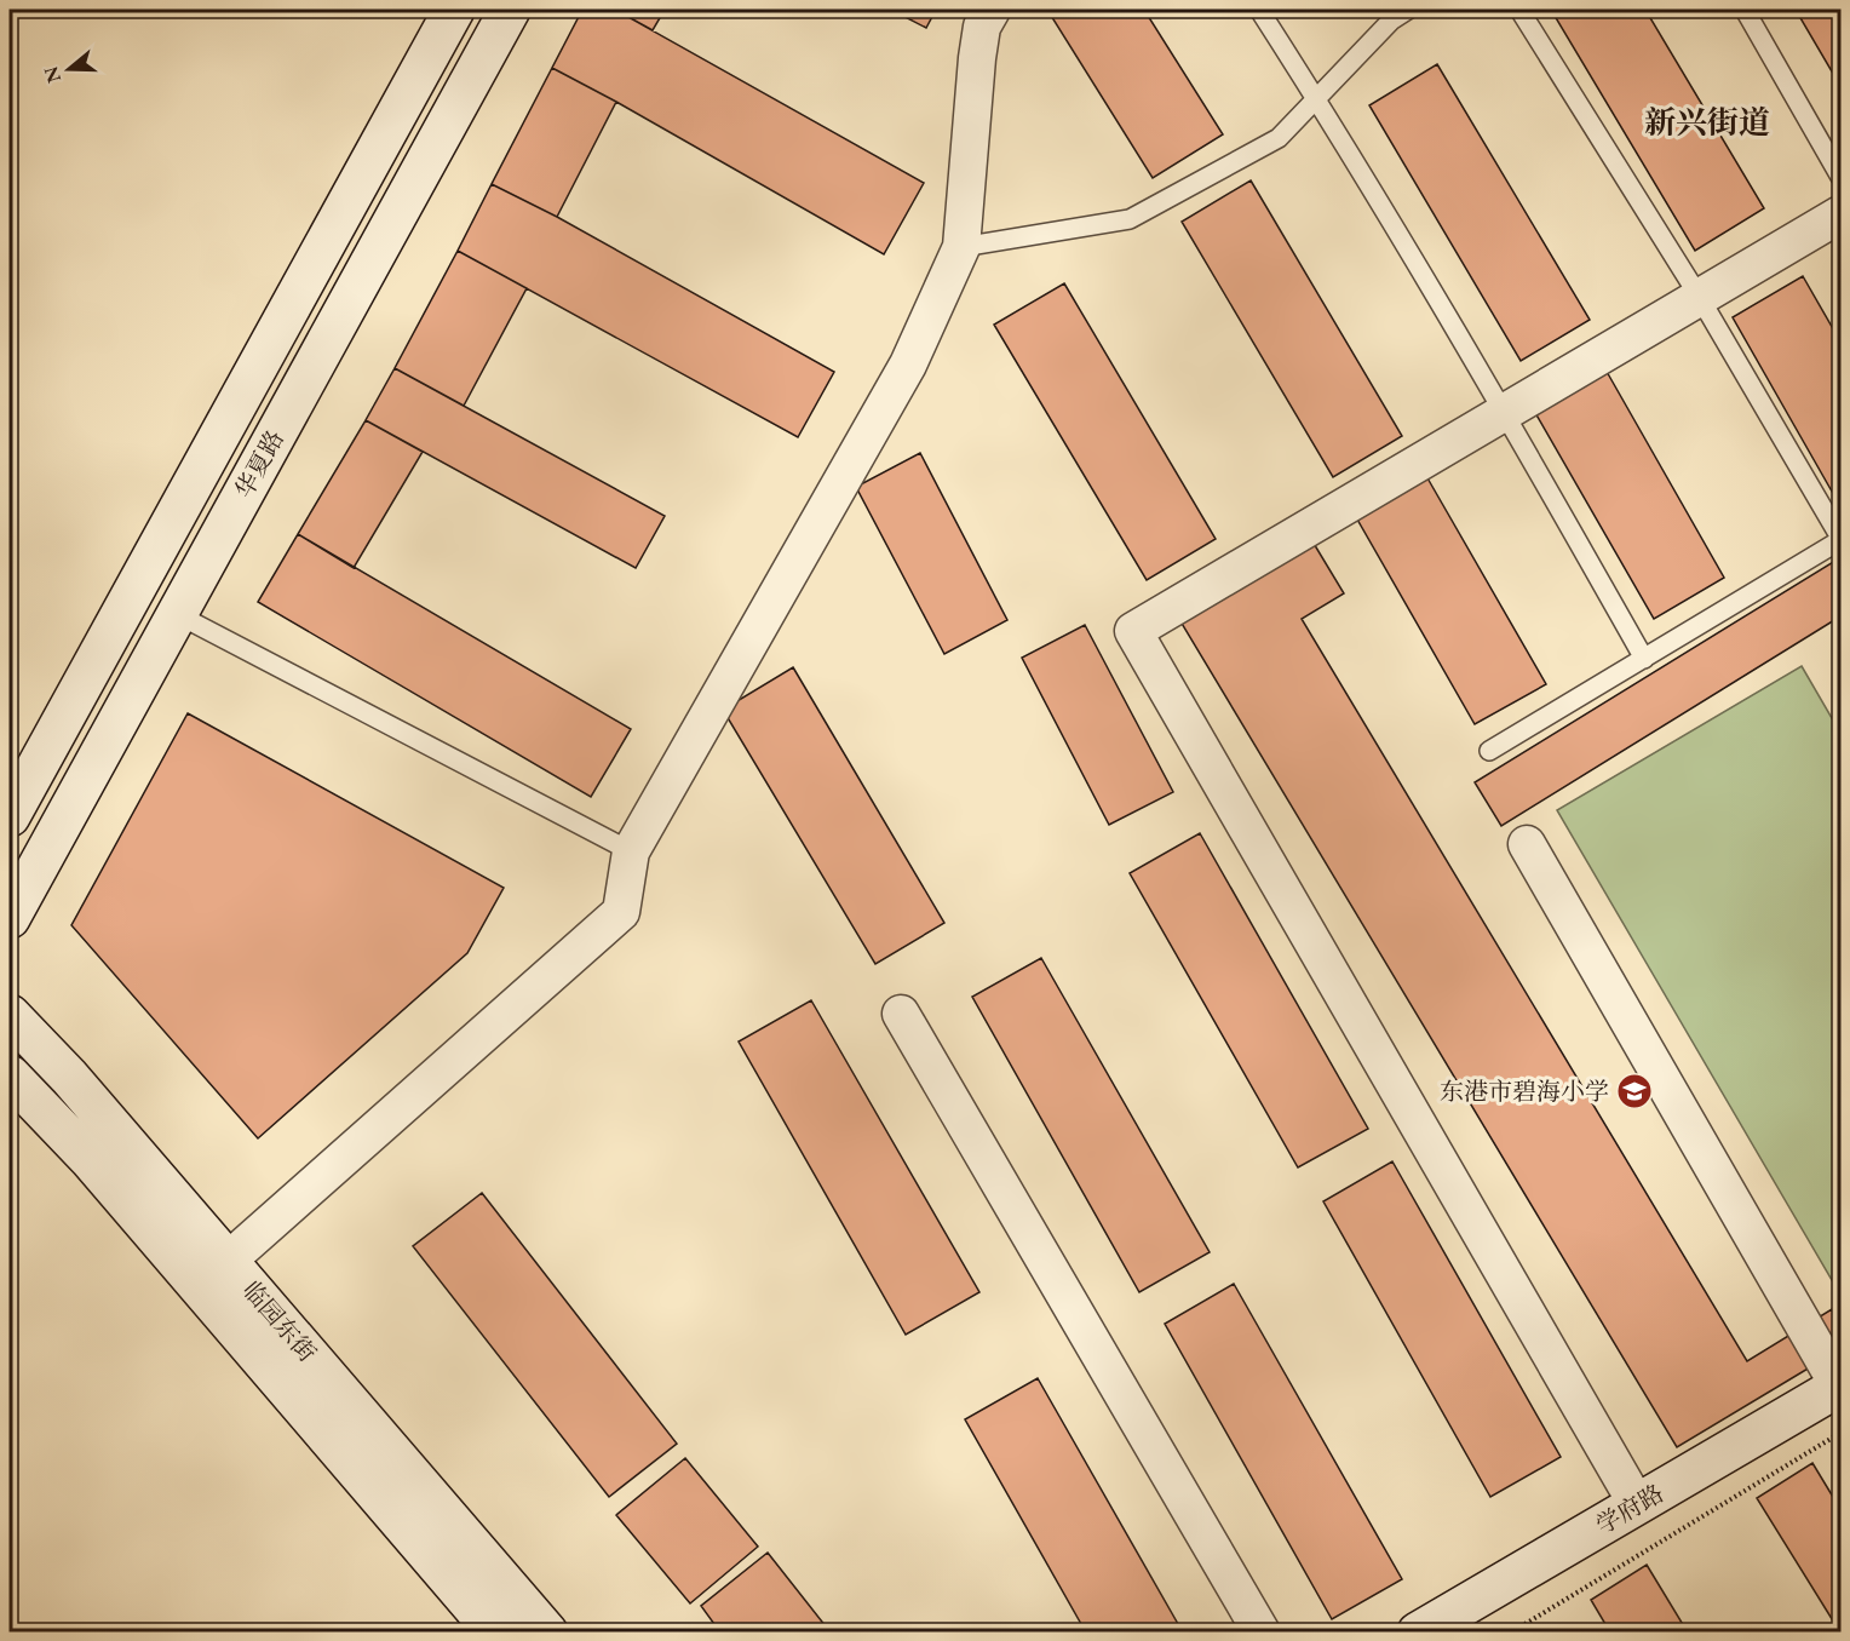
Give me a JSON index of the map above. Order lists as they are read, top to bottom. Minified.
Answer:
{"streets":{"street":["华夏路","临园东街","学府路"]},"districts":["新兴街道"],"places":{"school or university":["东港市碧海小学"]},"north":"left"}
